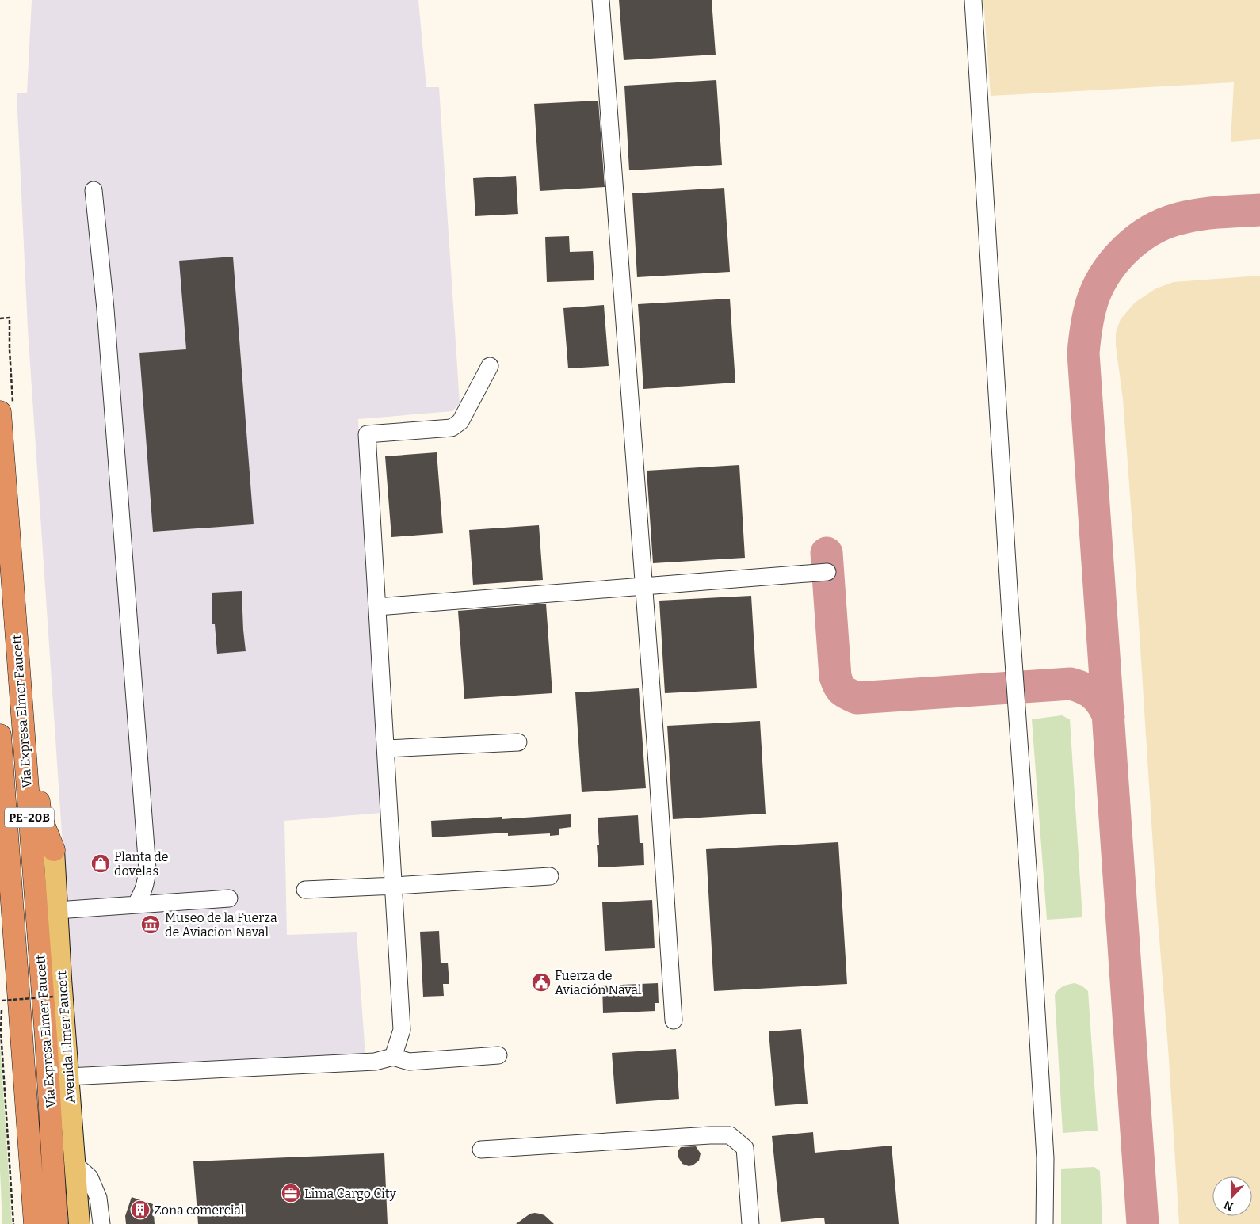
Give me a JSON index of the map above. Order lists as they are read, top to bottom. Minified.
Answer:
{"streets":{"highway":["Vía Expresa Elmer Faucett","PE-20B"],"main road":["Avenida Elmer Faucett"]},"places":{"shop":["Planta de dovelas"],"museum":["Museo de la Fuerza de Aviacion Naval"],"public building":["Fuerza de Aviación Naval"],"office":["Lima Cargo City"],"building":["Zona comercial"]},"north":"bottom"}
